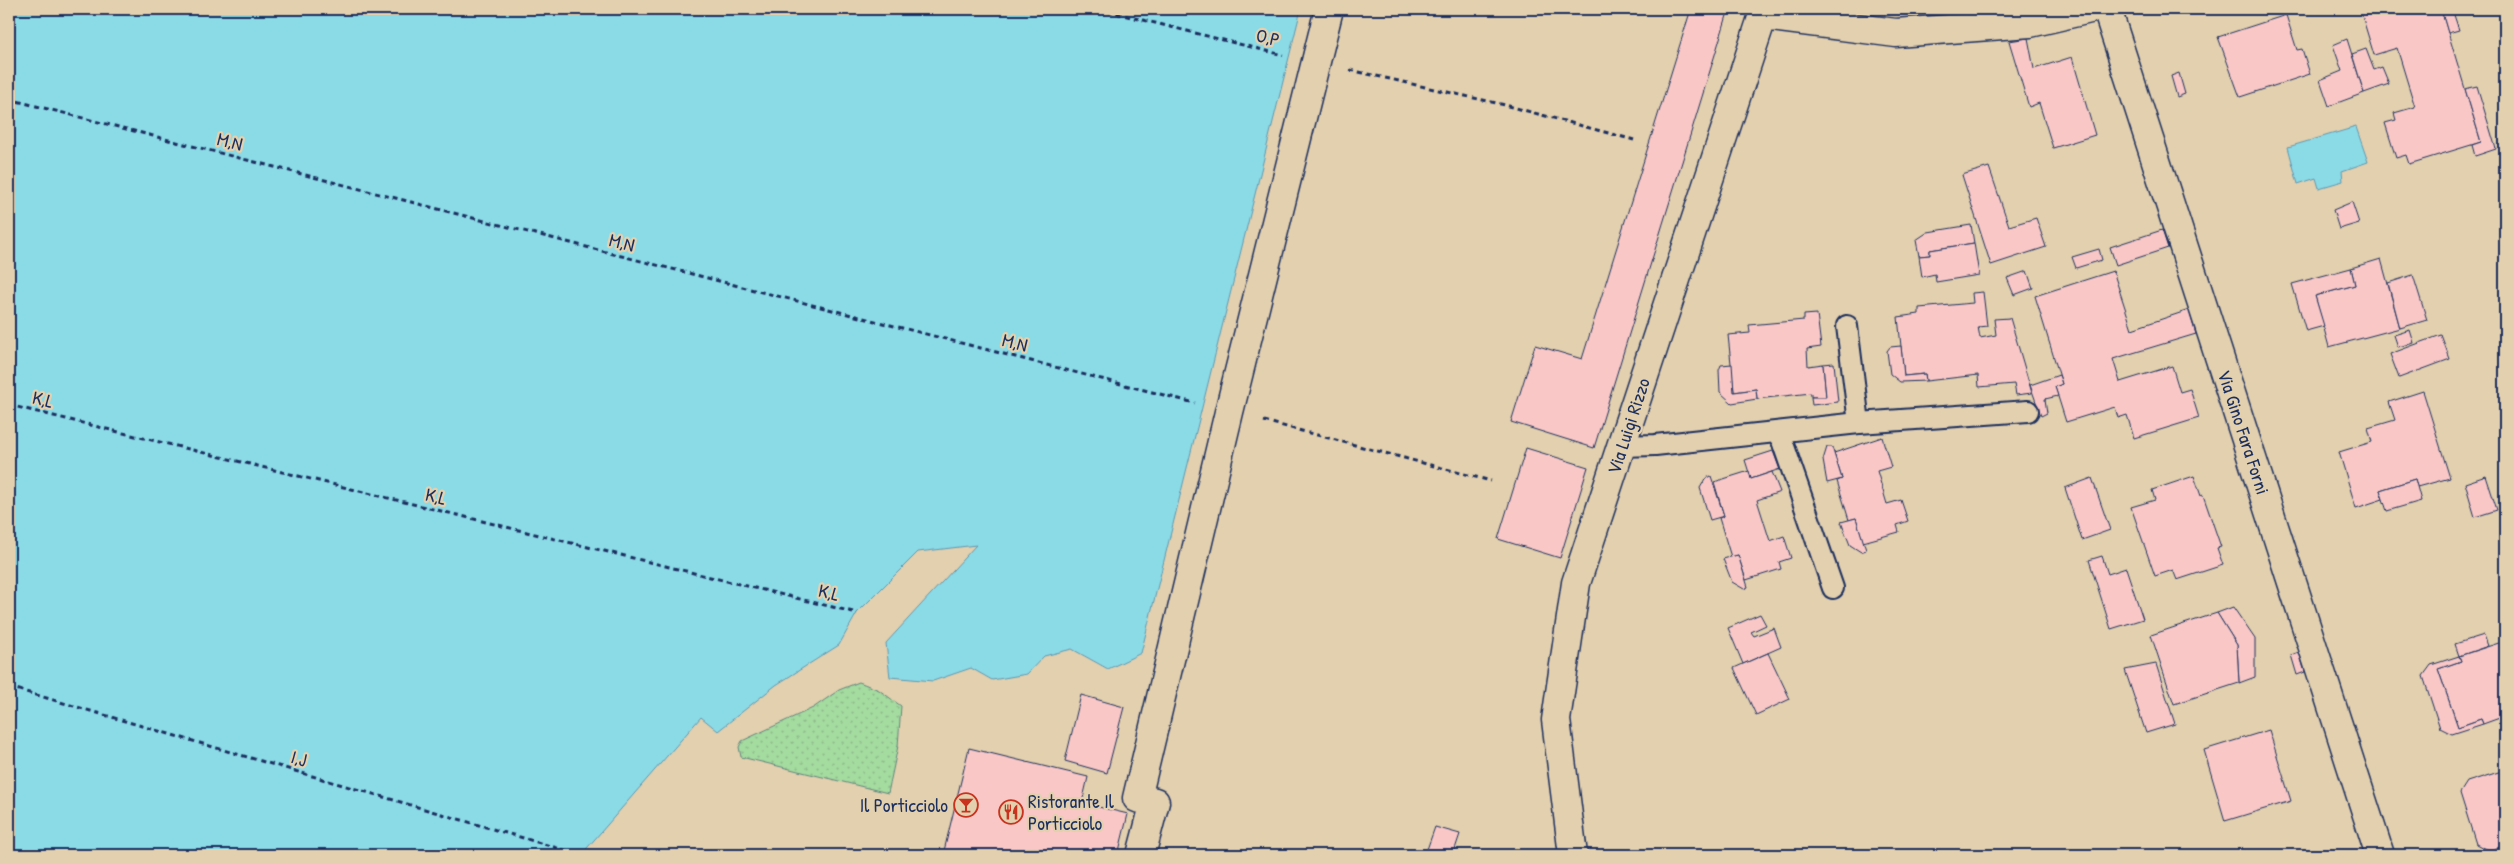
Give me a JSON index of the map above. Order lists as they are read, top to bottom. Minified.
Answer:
{"streets":{"street":["Via Luigi Rizzo","Via Gino Fara Forni"],"path":["O,P","M,N","K,L","I,J"]},"places":{"bar":["Il Porticciolo"],"restaurant":["Ristorante Il Porticciolo"]}}
